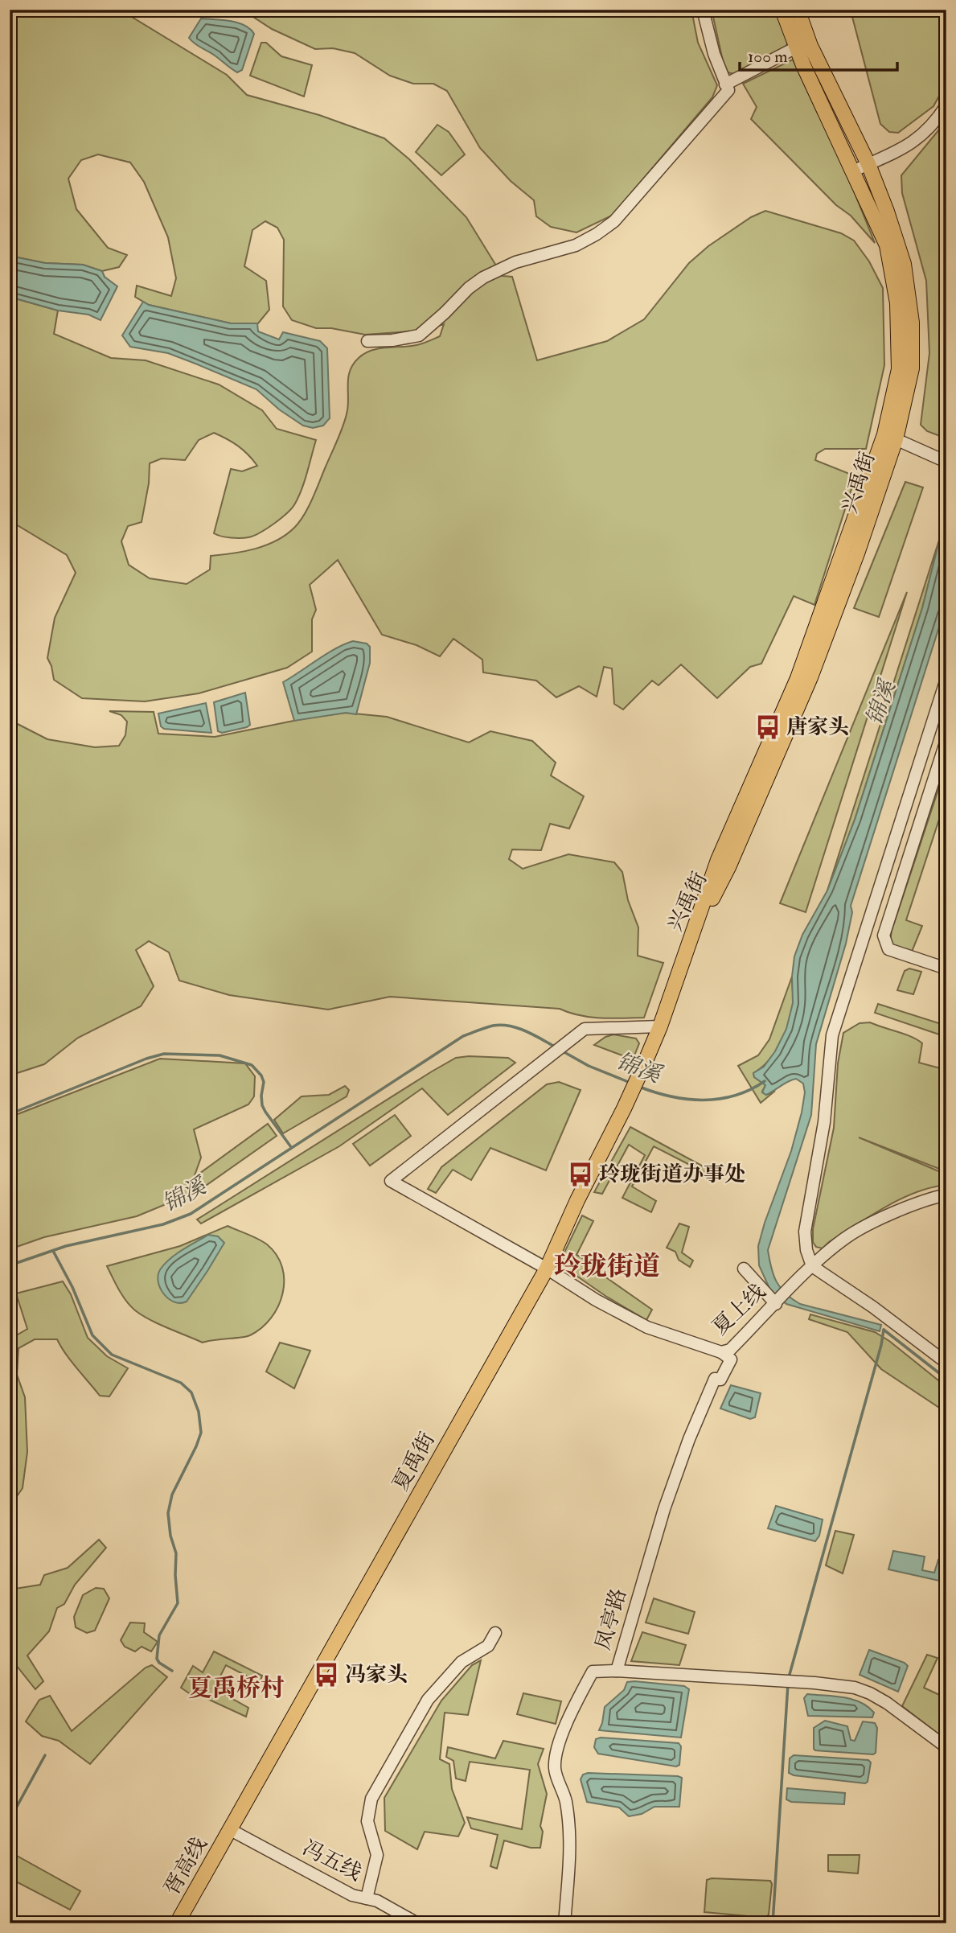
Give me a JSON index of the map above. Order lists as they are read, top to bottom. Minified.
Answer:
{"streets":{"main road":["兴禹街","夏禹街","胥高线"],"street":["夏上线","凤亭路","冯五线"]},"crossings":[["兴禹街","夏上线"],["兴禹街","夏禹街"],["夏上线","夏禹街"],["夏上线","凤亭路"],["夏禹街","冯五线"],["夏禹街","胥高线"],["冯五线","胥高线"]],"districts":["玲珑街道","夏禹桥村"],"water":["锦溪"],"places":{"bus stop":["唐家头","玲珑街道办事处","冯家头"]},"scale_bar":"100 m"}
